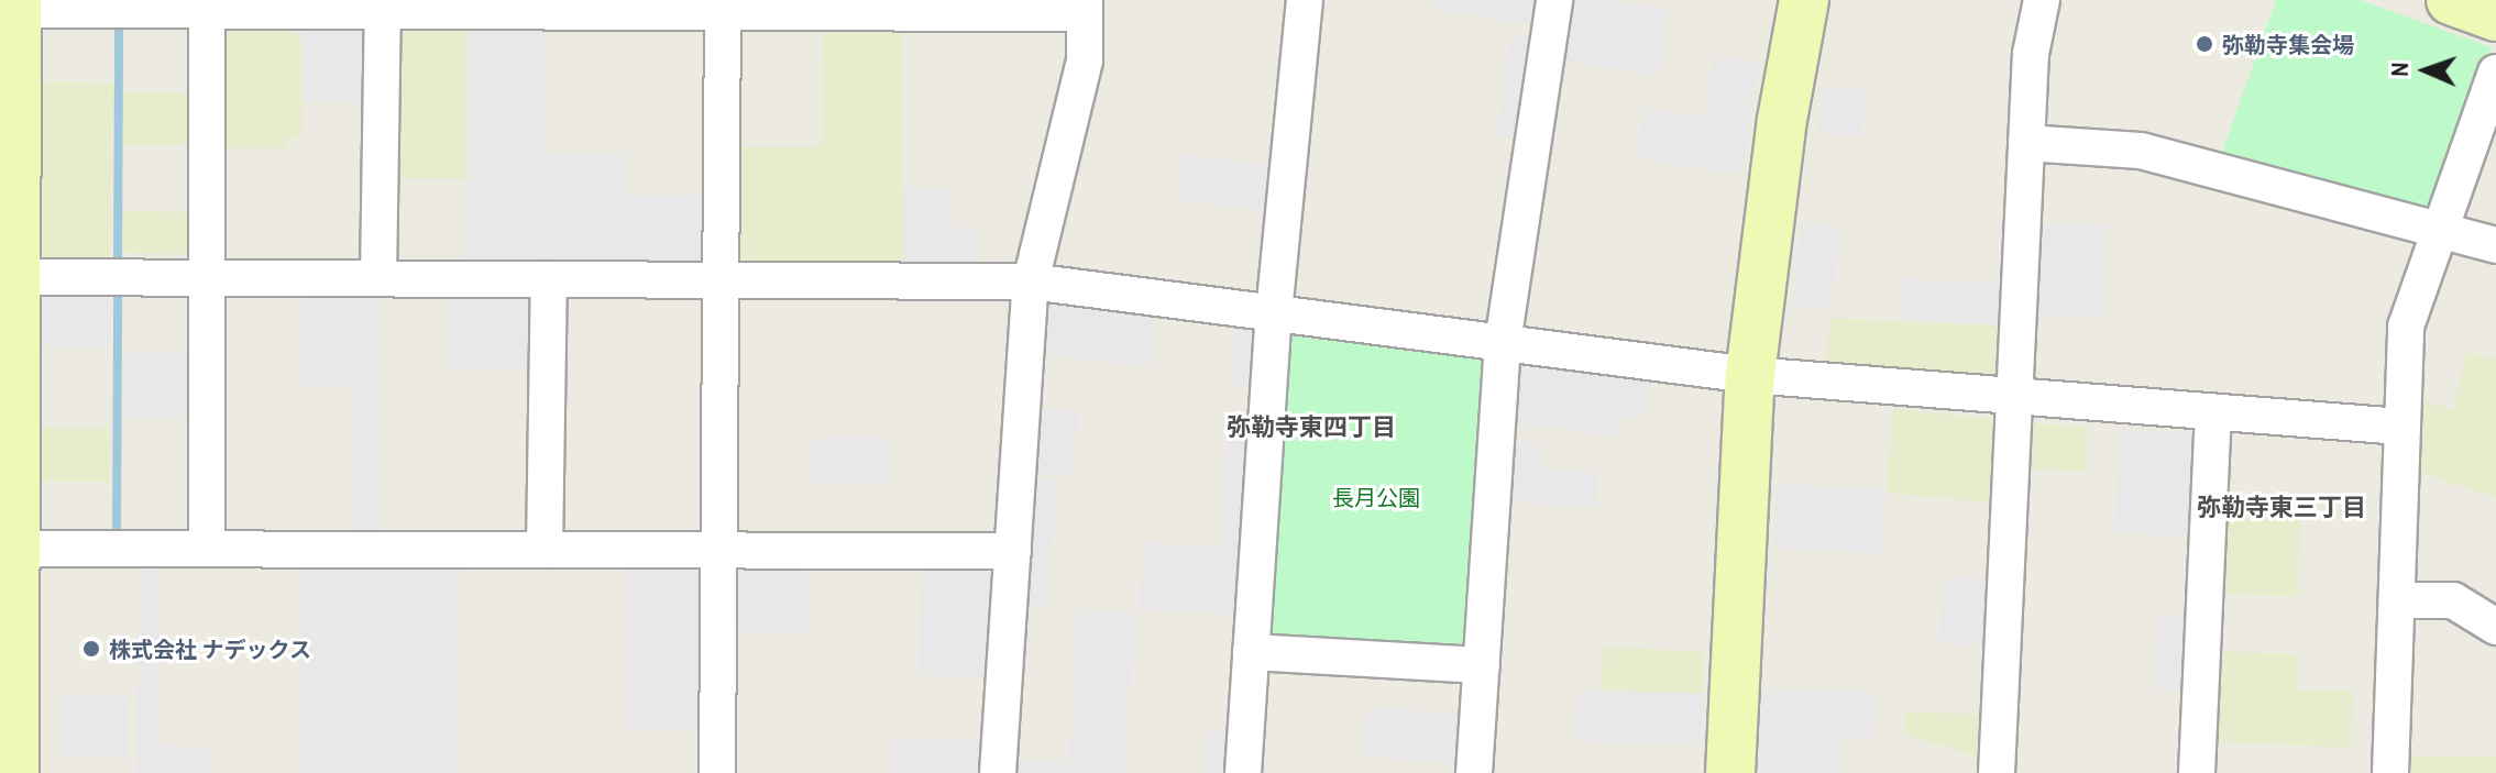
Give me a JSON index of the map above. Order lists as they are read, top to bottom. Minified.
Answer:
{"districts":["弥勒寺東四丁目","弥勒寺東三丁目"],"parks":["長月公園"],"places":["弥勒寺集会場","株式会社 ナデックス"],"north":"left"}
